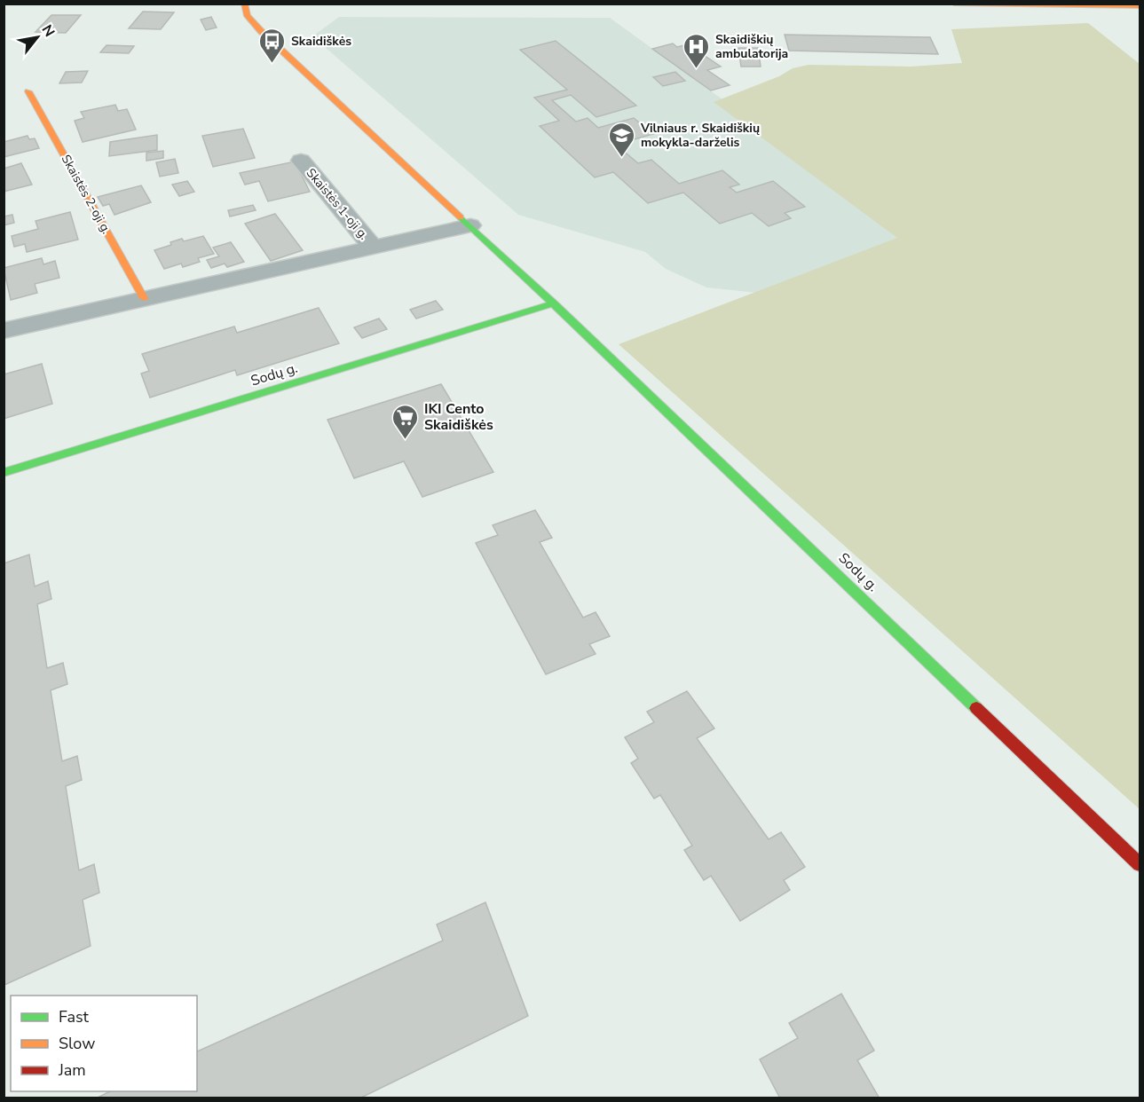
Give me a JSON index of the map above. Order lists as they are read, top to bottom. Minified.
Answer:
{"streets":{"street":["Skaistės 2-oji g.","Skaistės 1-oji g.","Sodų g."]},"places":{"bus stop":["Skaidiškės"],"hospital":["Skaidiškių ambulatorija"],"school or university":["Vilniaus r. Skaidiškių mokykla-darželis"],"supermarket":["IKI Cento Skaidiškės"]},"legend":["Fast","Slow","Jam"],"north":"top right"}
